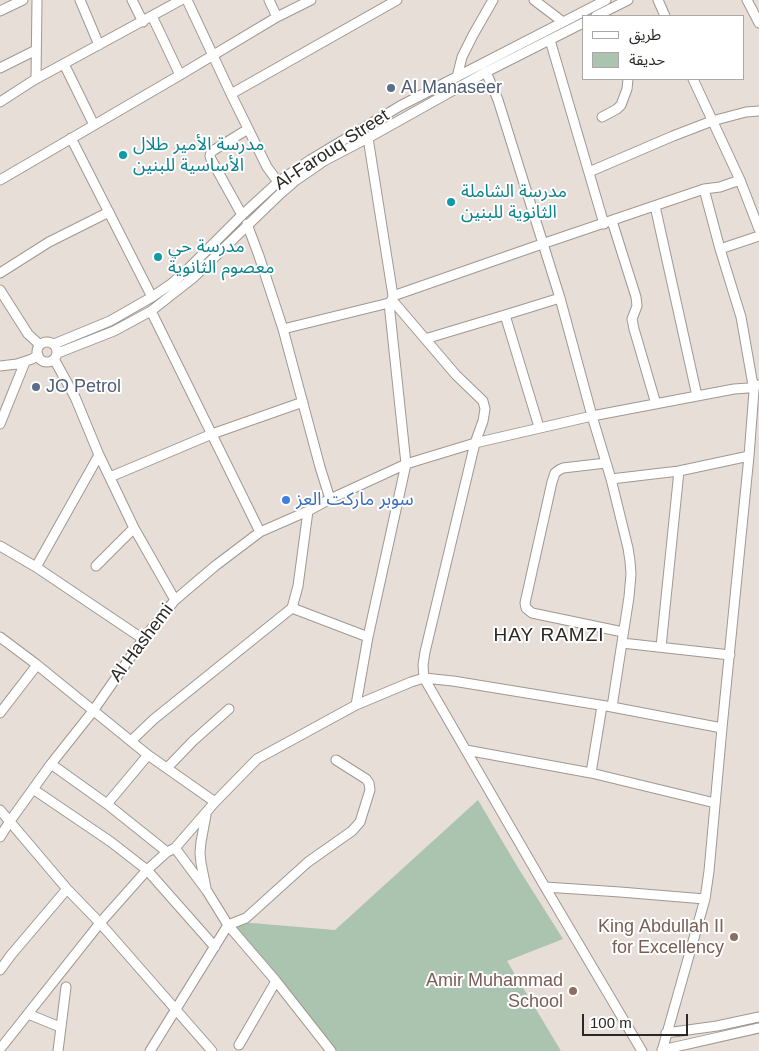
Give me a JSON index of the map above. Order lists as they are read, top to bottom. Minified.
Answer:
{"streets":{"street":["Al-Farouq Street","Al Hashemi"]},"districts":["HAY RAMZI"],"places":["Al Manaseer","مدرسة الأمير طلال الأساسية للبنين","مدرسة الشاملة الثانوية للبنين","مدرسة حي معصوم الثانوية","JO Petrol","سوبر ماركت العز","King Abdullah II for Excellency","Amir Muhammad School"],"legend":["طريق","حديقة"],"scale_bar":"100 m"}
